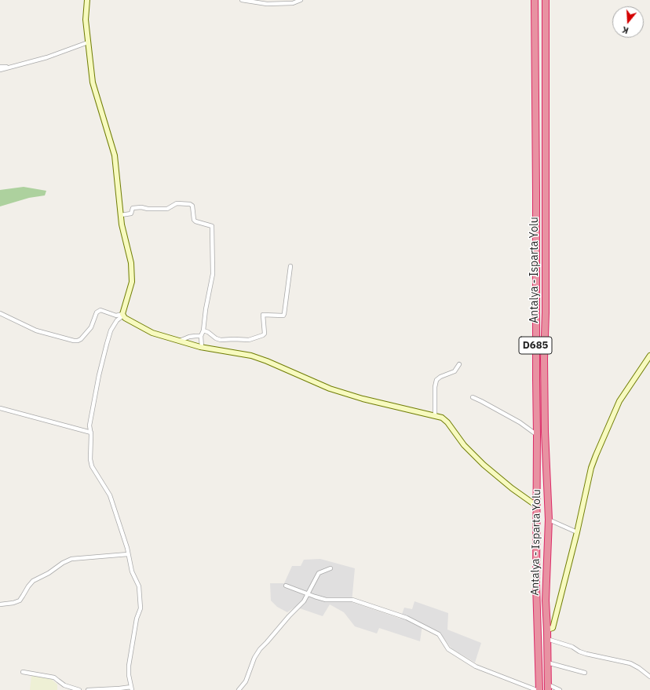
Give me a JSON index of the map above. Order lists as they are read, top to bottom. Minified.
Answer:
{"streets":{"highway":["Antalya - Isparta Yolu","D685"]},"north":"bottom"}
